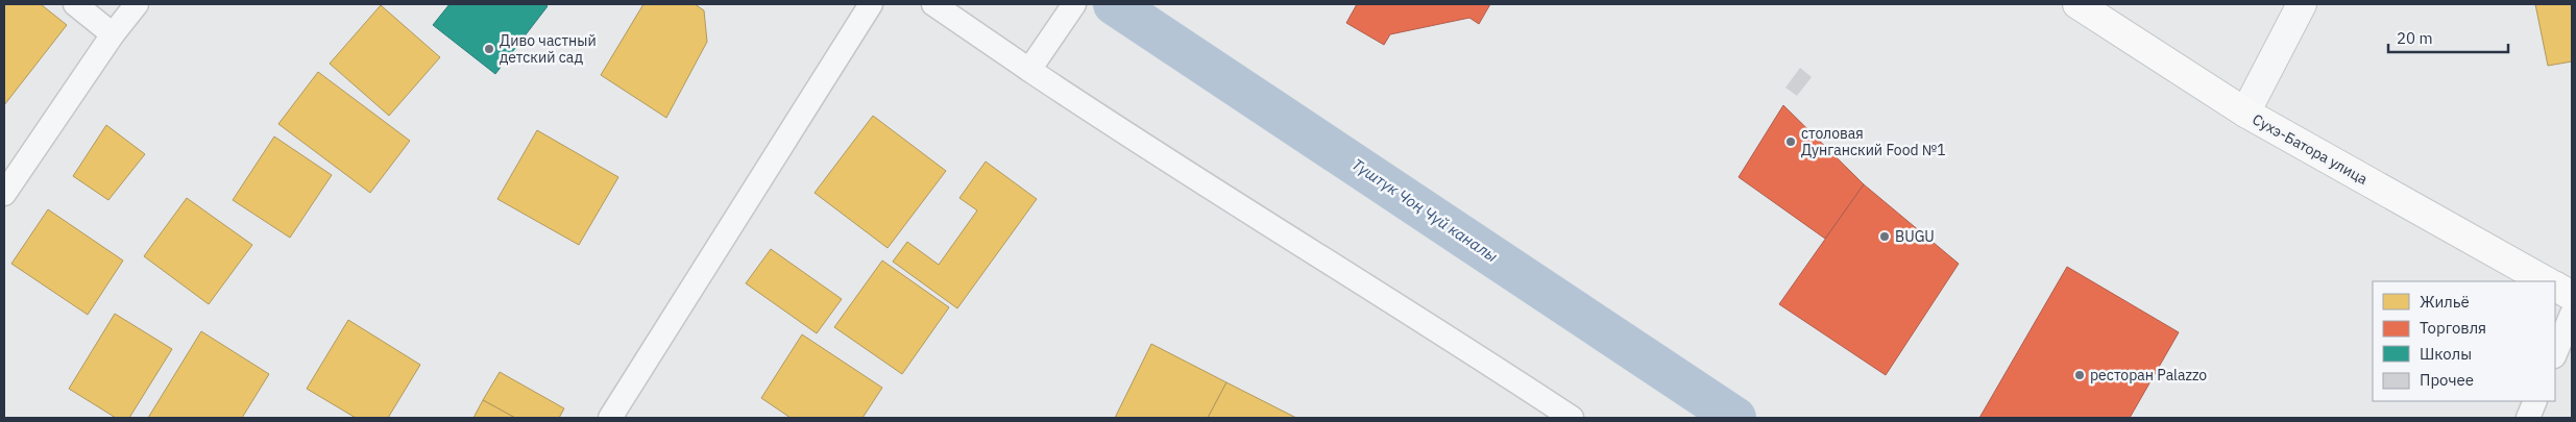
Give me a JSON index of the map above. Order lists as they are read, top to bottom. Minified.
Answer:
{"streets":{"main road":["Сухэ-Батора улица"]},"water":["Түштүк Чоң Чүй каналы"],"places":["Диво частный детский сад","столовая Дунганский Food №1","BUGU","ресторан Palazzo"],"legend":["Жильё","Торговля","Школы","Прочее"],"scale_bar":"20 m"}
